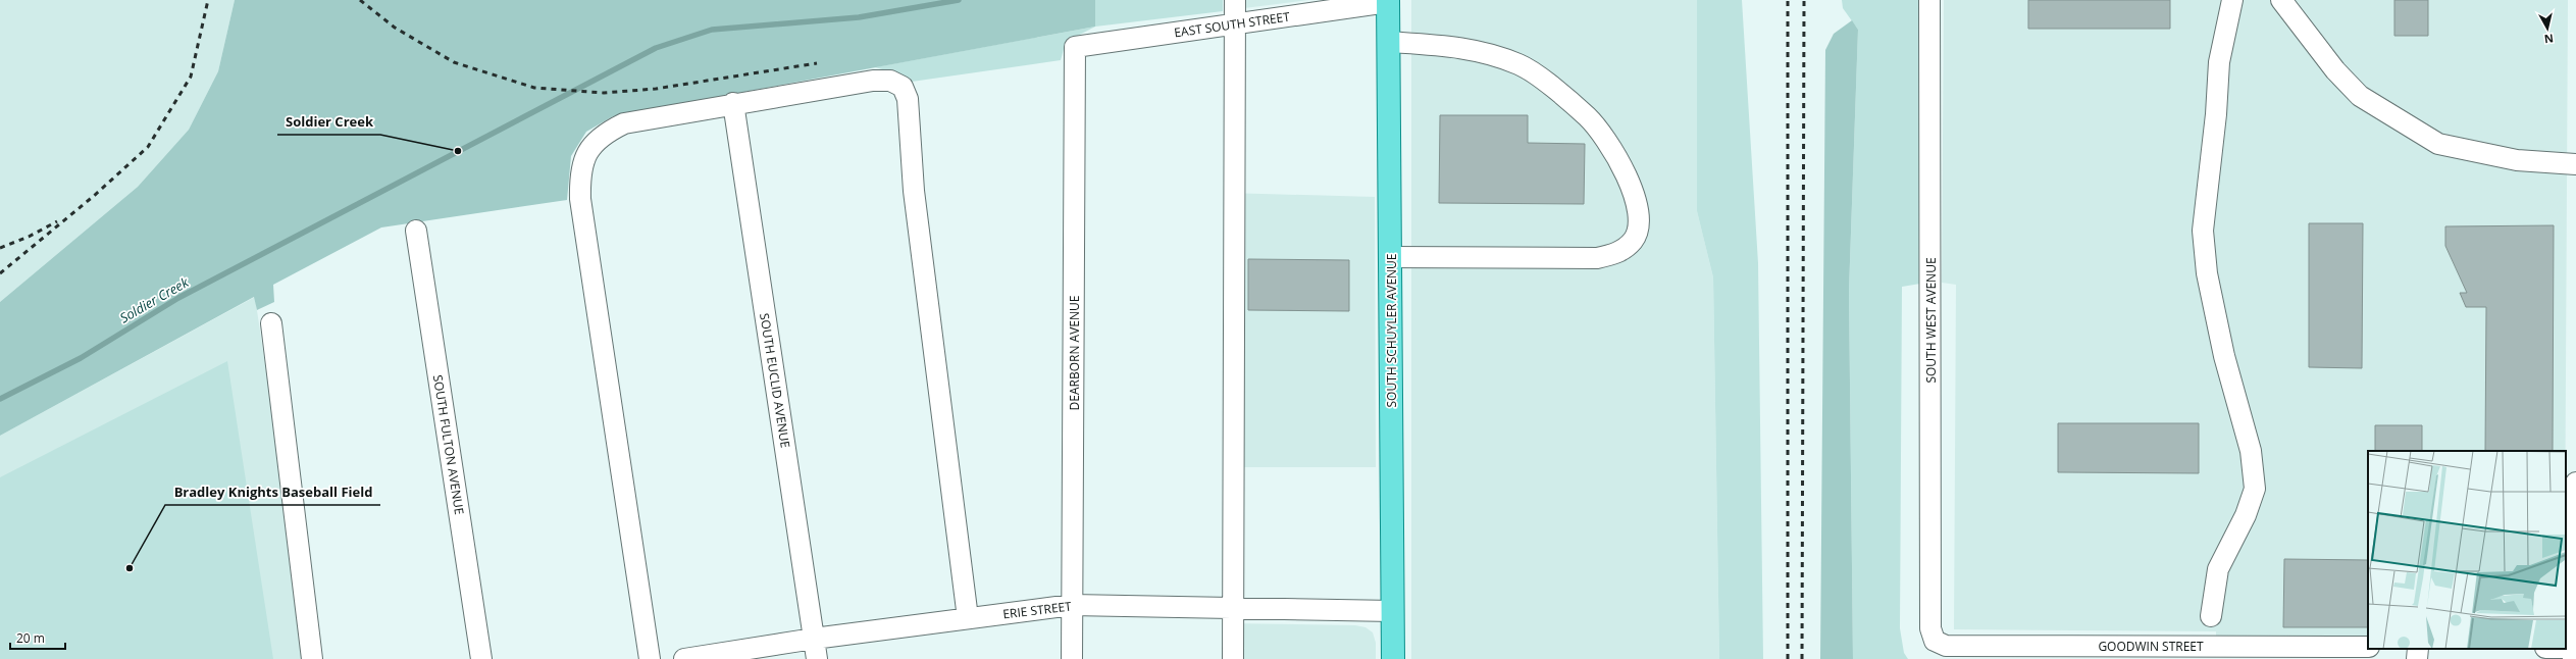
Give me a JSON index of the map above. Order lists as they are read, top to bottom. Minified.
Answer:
{"streets":{"main road":["SOUTH SCHUYLER AVENUE"],"street":["EAST SOUTH STREET","SOUTH WEST AVENUE","DEARBORN AVENUE","SOUTH EUCLID AVENUE","SOUTH FULTON AVENUE","ERIE STREET","GOODWIN STREET"]},"crossings":[["EAST SOUTH STREET","SOUTH SCHUYLER AVENUE"],["EAST SOUTH STREET","DEARBORN AVENUE"],["SOUTH WEST AVENUE","GOODWIN STREET"],["SOUTH SCHUYLER AVENUE","ERIE STREET"],["DEARBORN AVENUE","ERIE STREET"],["SOUTH EUCLID AVENUE","ERIE STREET"]],"water":["Soldier Creek"],"places":["Soldier Creek","Bradley Knights Baseball Field"],"scale_bar":"20 m","north":"bottom"}
